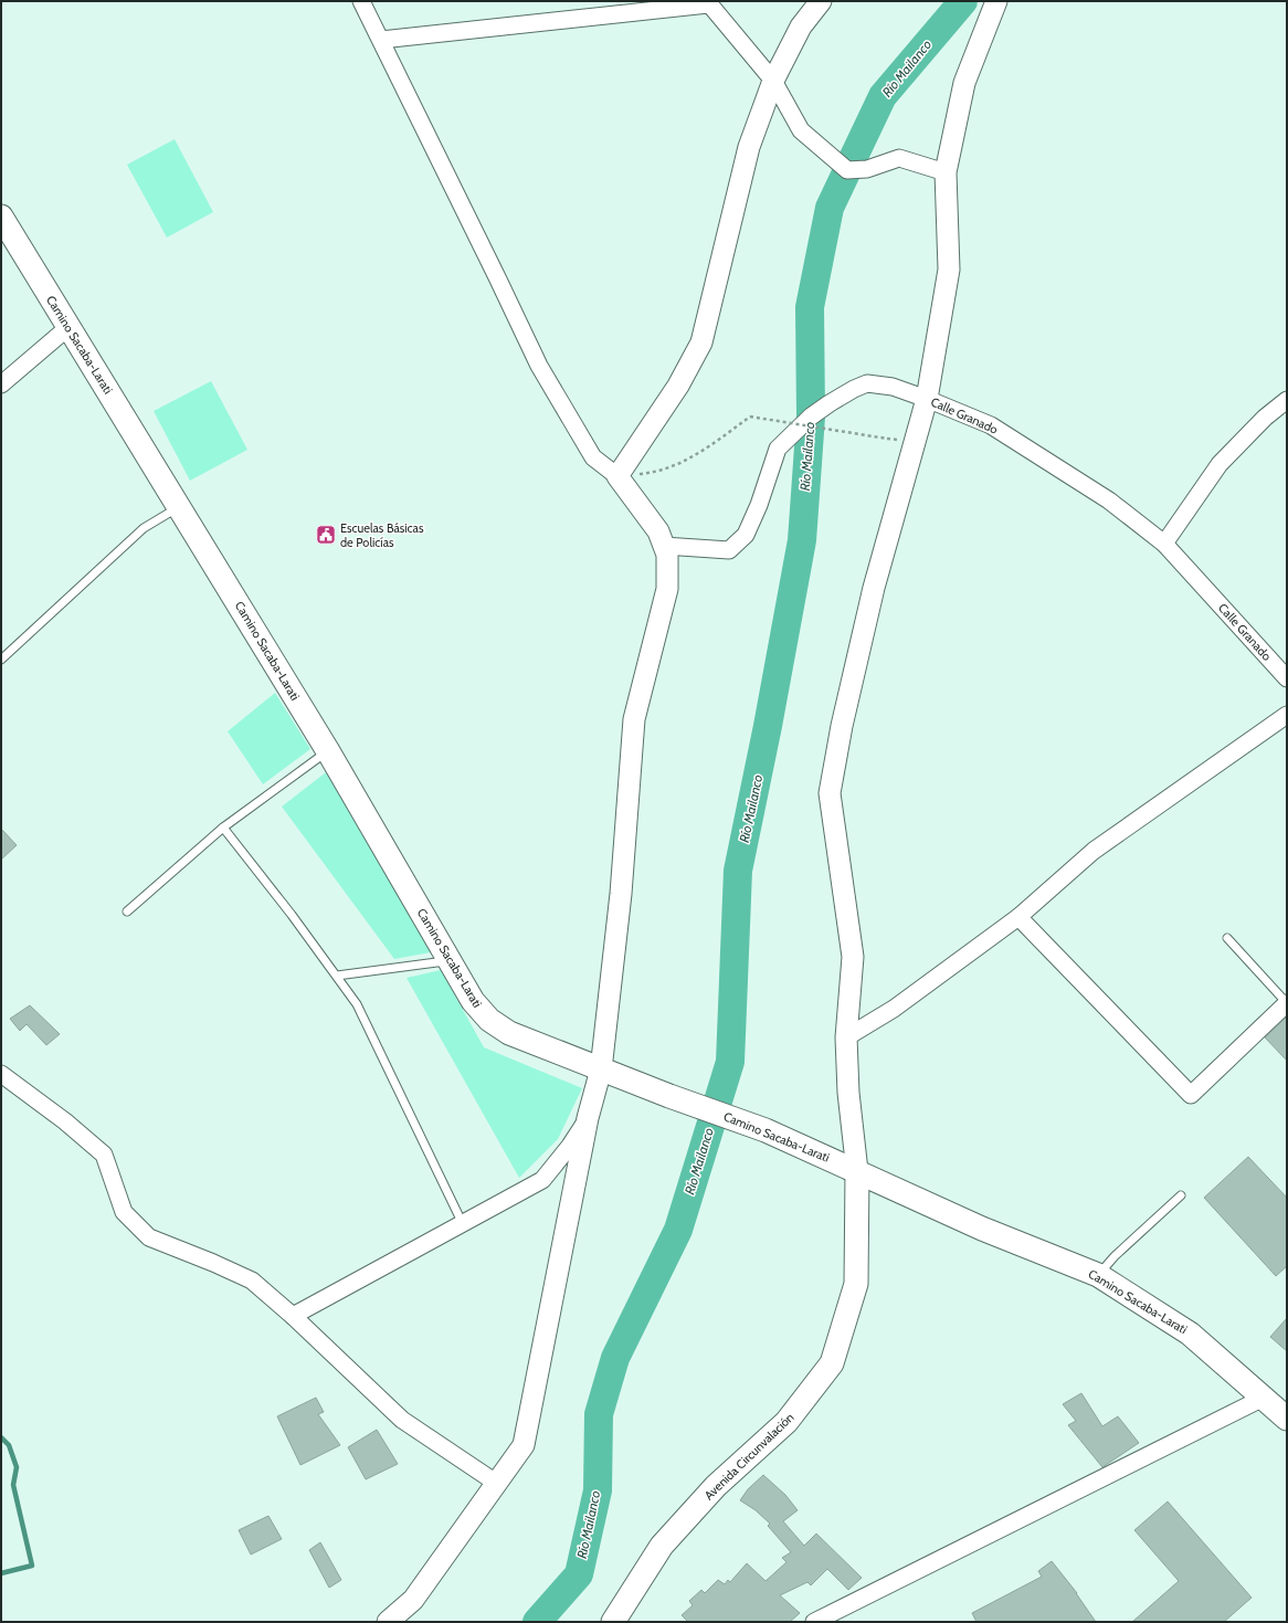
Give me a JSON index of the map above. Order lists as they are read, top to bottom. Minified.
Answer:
{"streets":{"main road":["Camino Sacaba-Larati","Avenida Circunvalación"],"street":["Calle Granado"]},"crossings":[["Camino Sacaba-Larati","Avenida Circunvalación"]],"water":["Río Mailanco"],"places":{"public building":["Escuelas Básicas de Policías"]}}
